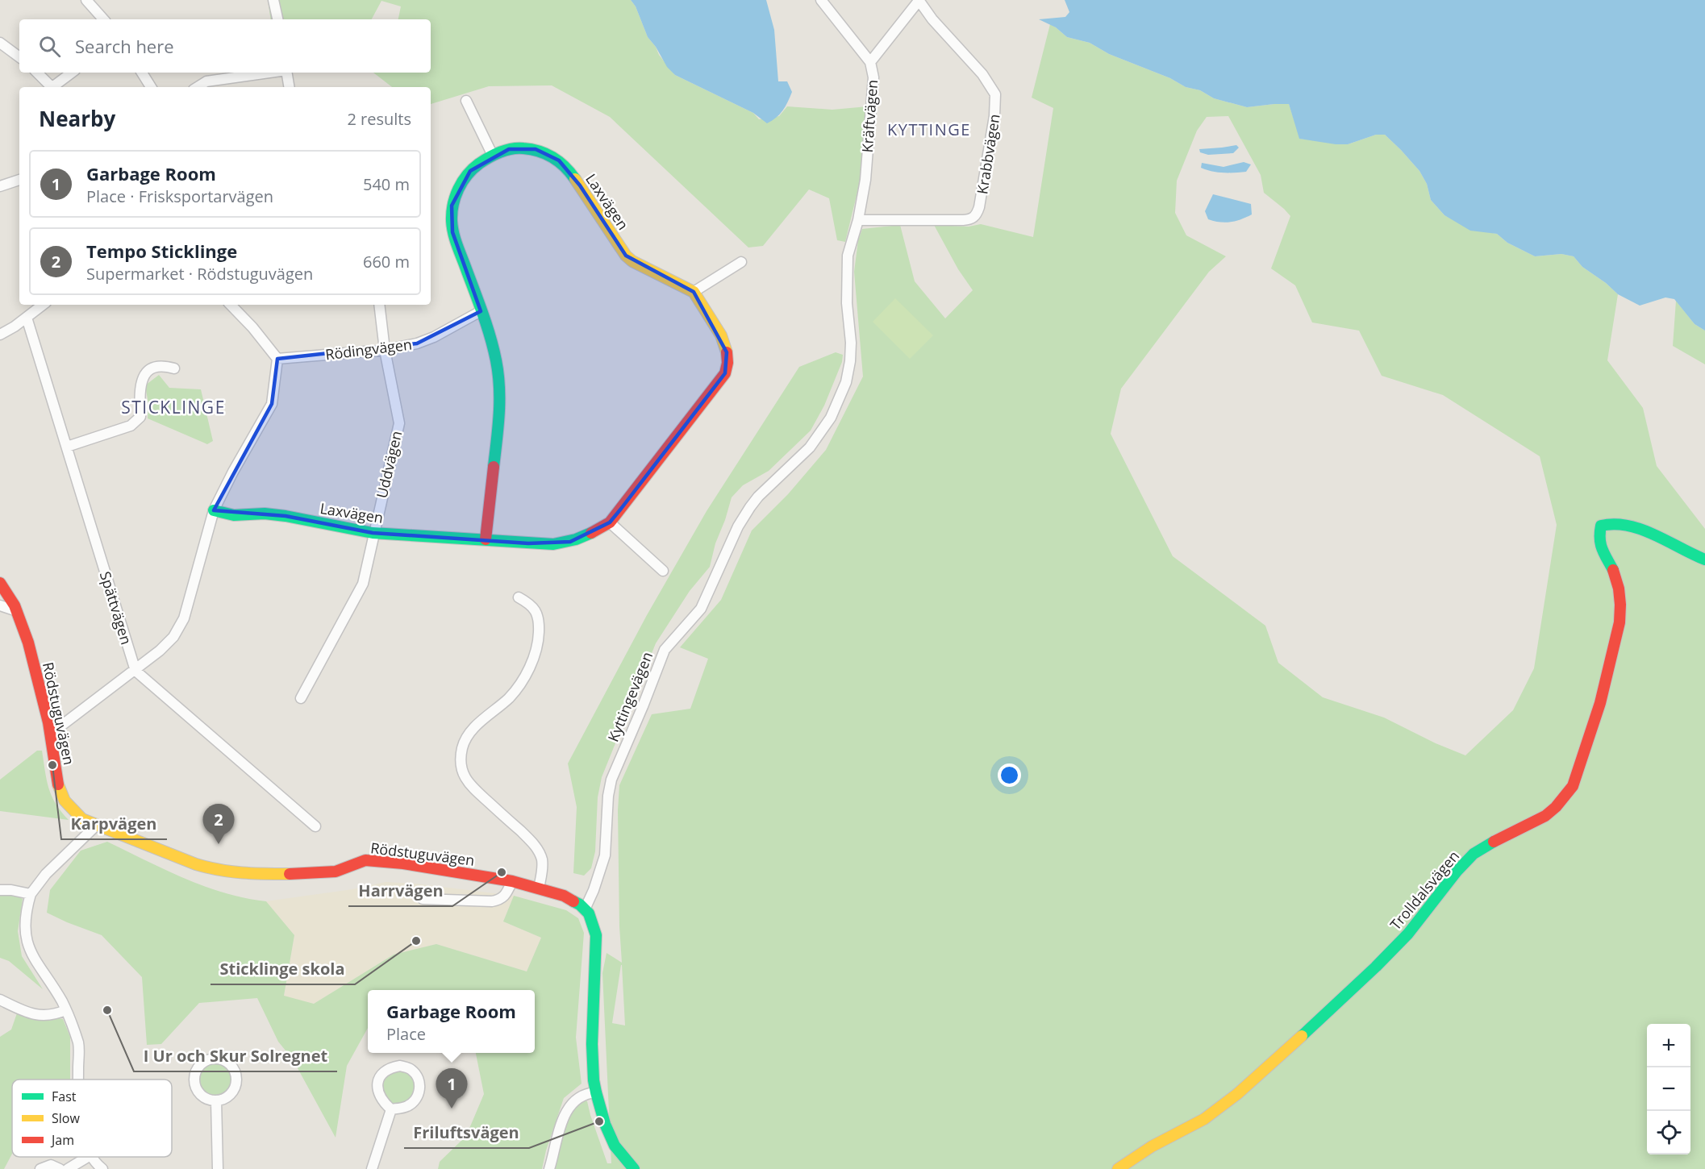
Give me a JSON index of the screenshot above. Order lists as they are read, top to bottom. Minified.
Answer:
{"streets":{"street":["Kräftvägen","Krabbvägen","Laxvägen","Rödingvägen","Uddvägen","Spättvägen","Kyttingevägen","Rödstuguvägen","Trolldalsvägen"]},"crossings":[["Kräftvägen","Krabbvägen"],["Kräftvägen","Kyttingevägen"],["Krabbvägen","Kyttingevägen"],["Laxvägen","Rödingvägen"],["Laxvägen","Uddvägen"],["Rödingvägen","Uddvägen"],["Kyttingevägen","Rödstuguvägen"]],"districts":["KYTTINGE","STICKLINGE"],"places":["Karpvägen","Harrvägen","Sticklinge skola","I Ur och Skur Solregnet","Friluftsvägen"],"legend":["Fast","Slow","Jam"],"page":{"search":"Search here","heading":["Nearby","2 results"],"list":[{"mark":"1","name":"Garbage Room","note":"Place · Frisksportarvägen","value":"540 m"},{"mark":"2","name":"Tempo Sticklinge","note":"Supermarket · Rödstuguvägen","value":"660 m"}],"pins":["2","1"],"popup":["Garbage Room","Place"],"map_buttons":["+","−"]}}
